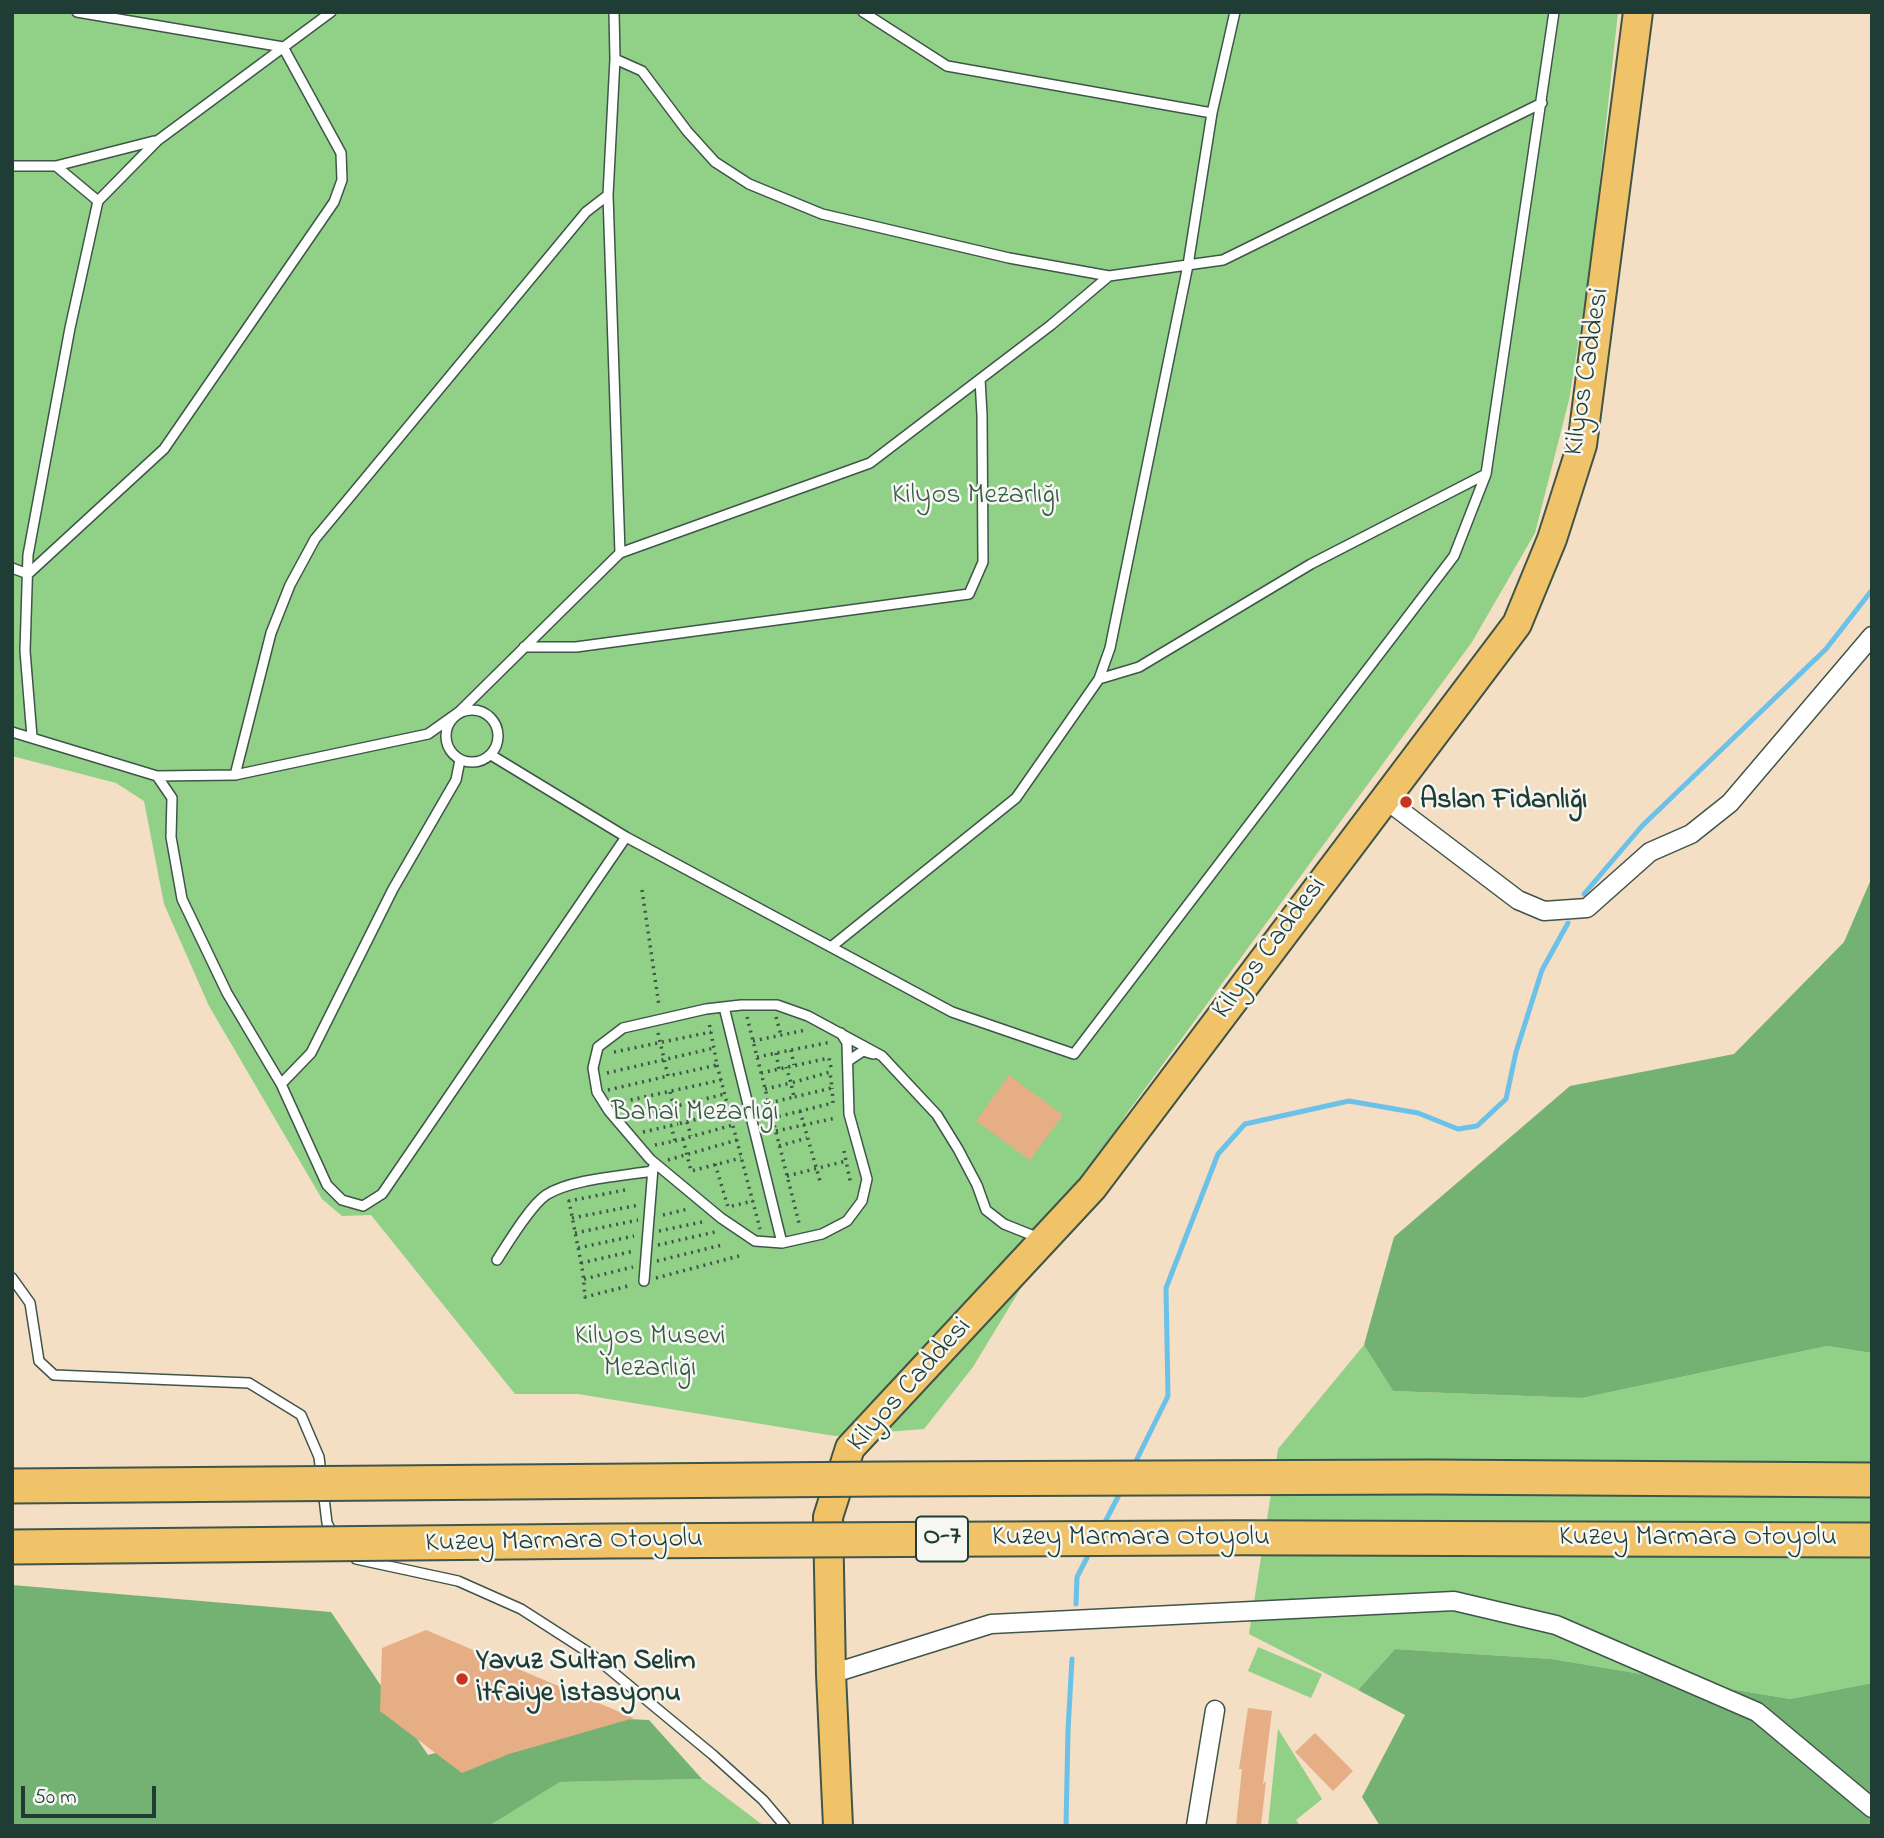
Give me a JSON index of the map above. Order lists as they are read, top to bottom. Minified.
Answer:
{"streets":{"highway":["O-7","Kuzey Marmara Otoyolu"],"main road":["Kilyos Caddesi"]},"parks":["Kilyos Mezarlığı","Bahai Mezarlığı","Kilyos Musevi Mezarlığı"],"places":["Aslan Fidanlığı","Yavuz Sultan Selim İtfaiye İstasyonu"],"scale_bar":"50 m"}
